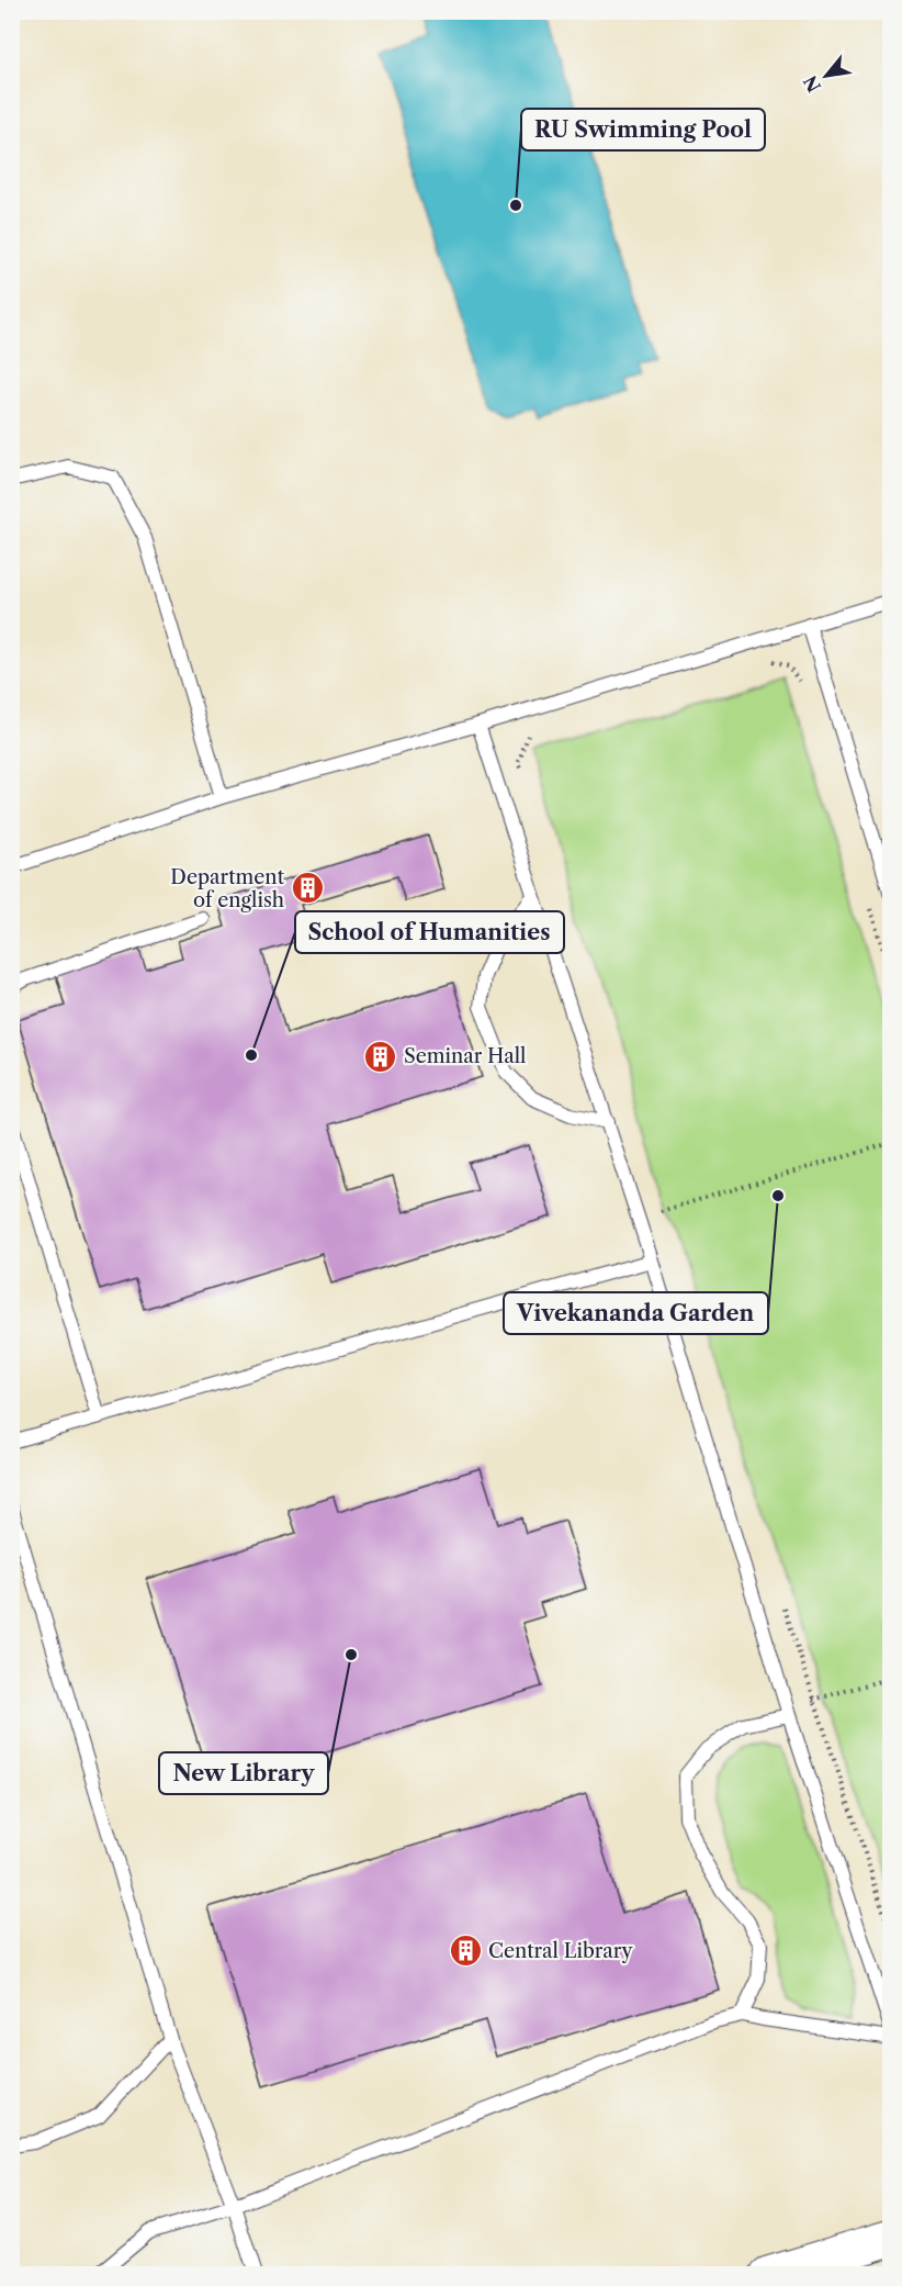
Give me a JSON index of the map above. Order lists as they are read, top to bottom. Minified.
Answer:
{"places":{"other":["RU Swimming Pool","School of Humanities","Vivekananda Garden","New Library"],"building":["Department of english","Seminar Hall","Central Library"]},"north":"bottom left"}
